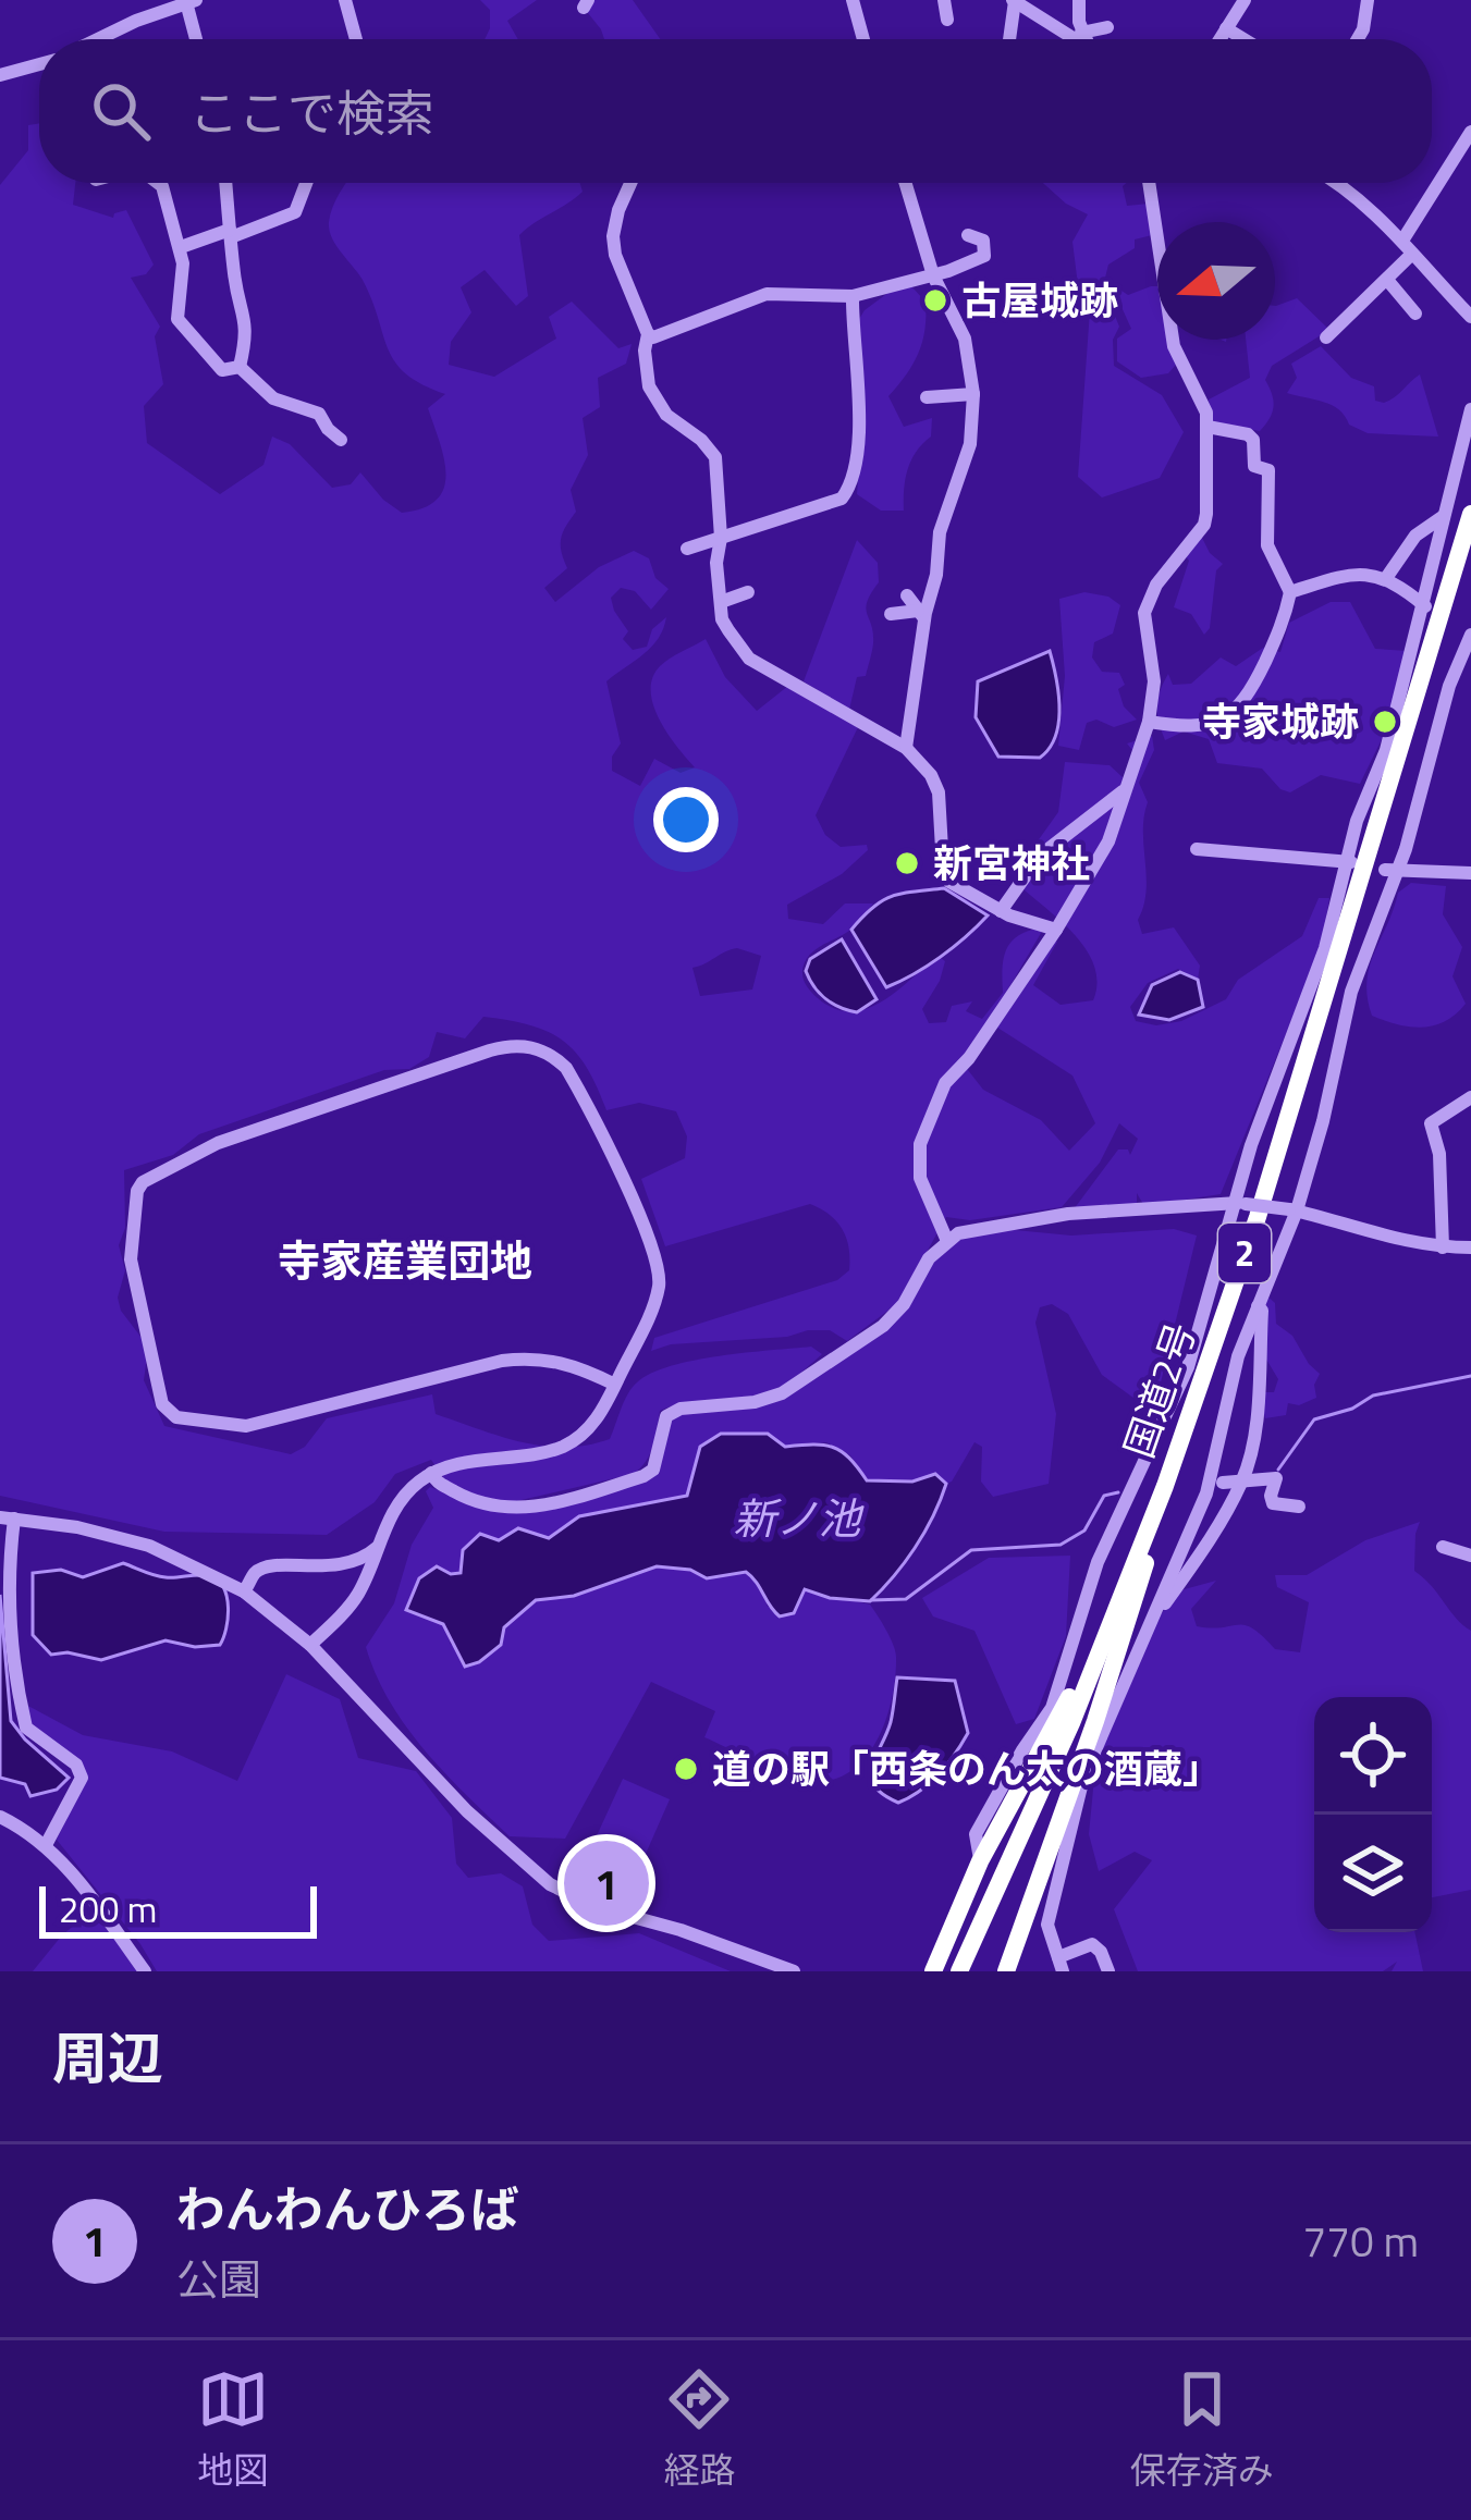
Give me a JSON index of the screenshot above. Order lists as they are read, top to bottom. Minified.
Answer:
{"streets":{"highway":["2","国道2号"]},"districts":["寺家産業団地"],"water":["新ノ池"],"places":["古屋城跡","寺家城跡","新宮神社","道の駅「西条のん太の酒蔵」"],"scale_bar":"200 m","north":"left","page":{"search":"ここで検索","pins":"1","scale":"200 m","heading":"周辺","list":[{"mark":"1","name":"わんわんひろば","note":"公園","value":"770 m"}],"nav":["地図","経路","保存済み"]}}
